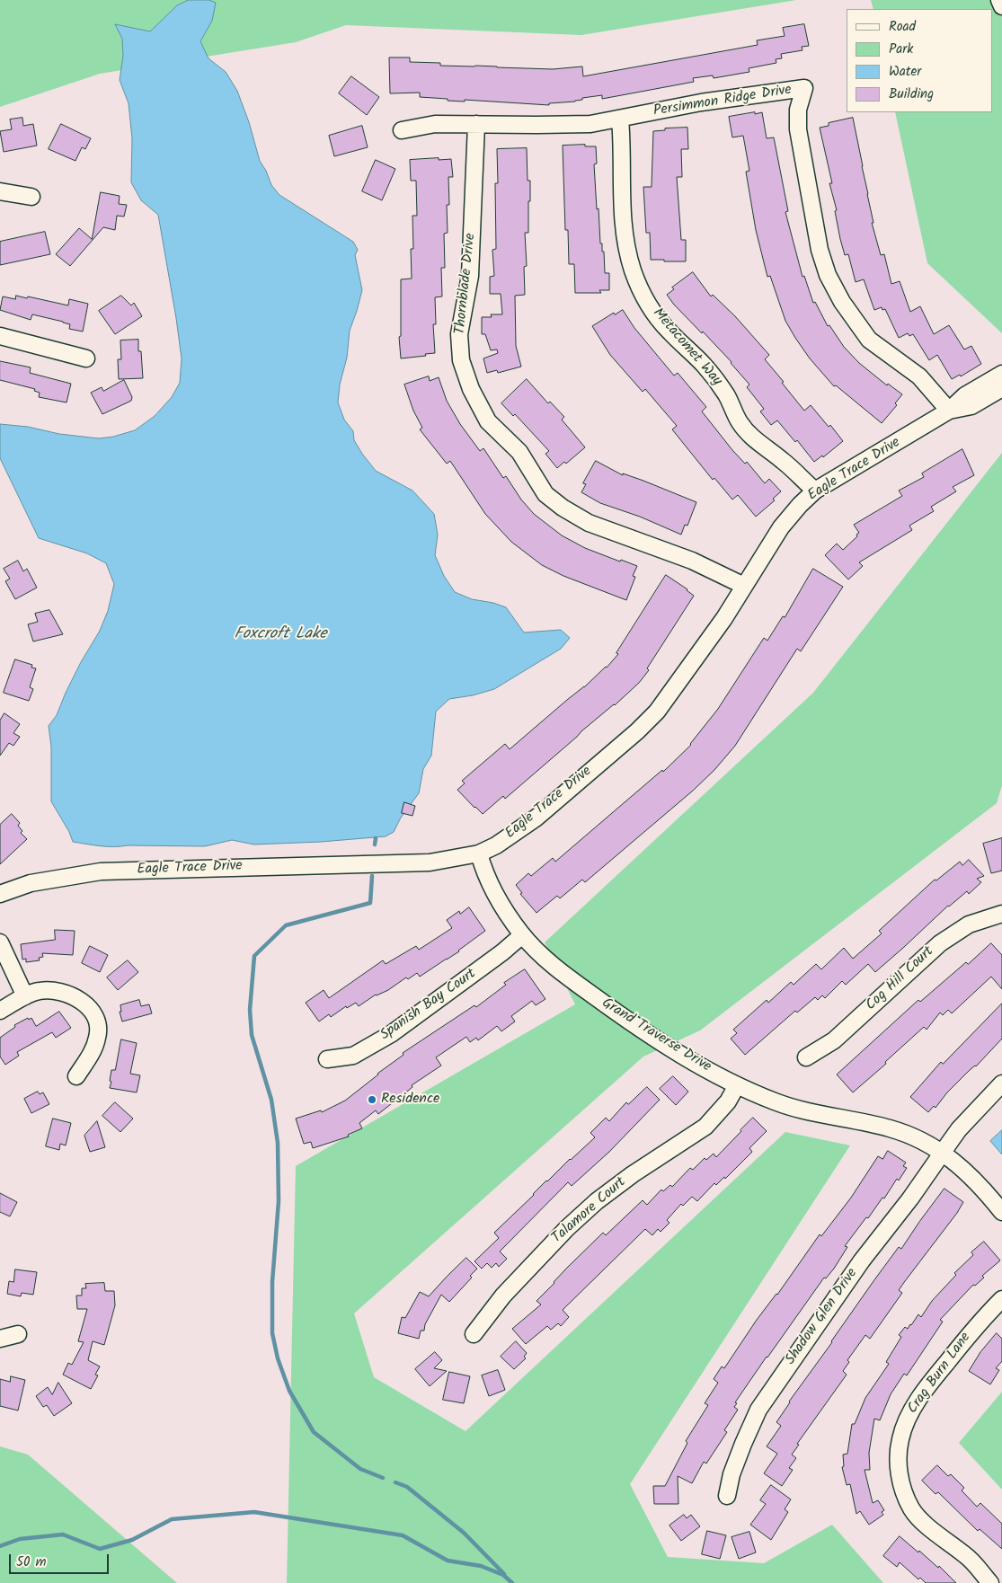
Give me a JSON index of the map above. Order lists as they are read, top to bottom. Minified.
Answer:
{"streets":{"street":["Persimmon Ridge Drive","Thornblade Drive","Metacomet Way","Eagle Trace Drive","Cog Hill Court","Spanish Bay Court","Grand Traverse Drive","Talamore Court","Shadow Glen Drive","Crag Burn Lane"]},"crossings":[["Persimmon Ridge Drive","Thornblade Drive"],["Persimmon Ridge Drive","Metacomet Way"],["Persimmon Ridge Drive","Eagle Trace Drive"],["Thornblade Drive","Eagle Trace Drive"],["Metacomet Way","Eagle Trace Drive"],["Eagle Trace Drive","Grand Traverse Drive"],["Spanish Bay Court","Grand Traverse Drive"],["Grand Traverse Drive","Talamore Court"],["Grand Traverse Drive","Shadow Glen Drive"]],"water":["Foxcroft Lake"],"places":["Residence"],"legend":["Road","Park","Water","Building"],"scale_bar":"50 m"}
